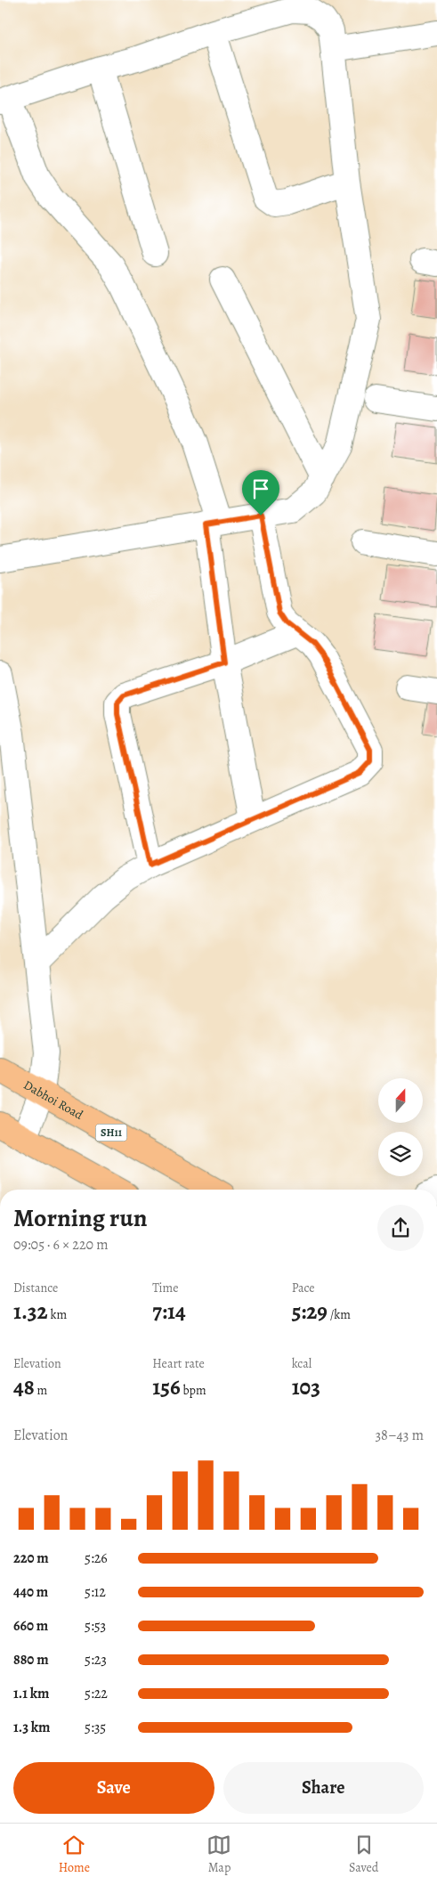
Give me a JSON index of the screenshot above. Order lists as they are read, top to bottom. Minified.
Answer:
{"streets":{"main road":["Dabhoi Road","SH11"]},"north":"top","page":{"heading":["Morning run","09:05 · 6 × 220 m"],"stats":[["Distance","1.32 km"],["Time","7:14"],["Pace","5:29 /km"],["Elevation","48 m"],["Heart rate","156 bpm"],["kcal","103"]],"chart":["Elevation","38–43 m"],"list":[{"name":"220 m","note":"5:26"},{"name":"440 m","note":"5:12"},{"name":"660 m","note":"5:53"},{"name":"880 m","note":"5:23"},{"name":"1.1 km","note":"5:22"},{"name":"1.3 km","note":"5:35"}],"buttons":["Save","Share"],"tabs":["Home","Map","Saved"]}}
